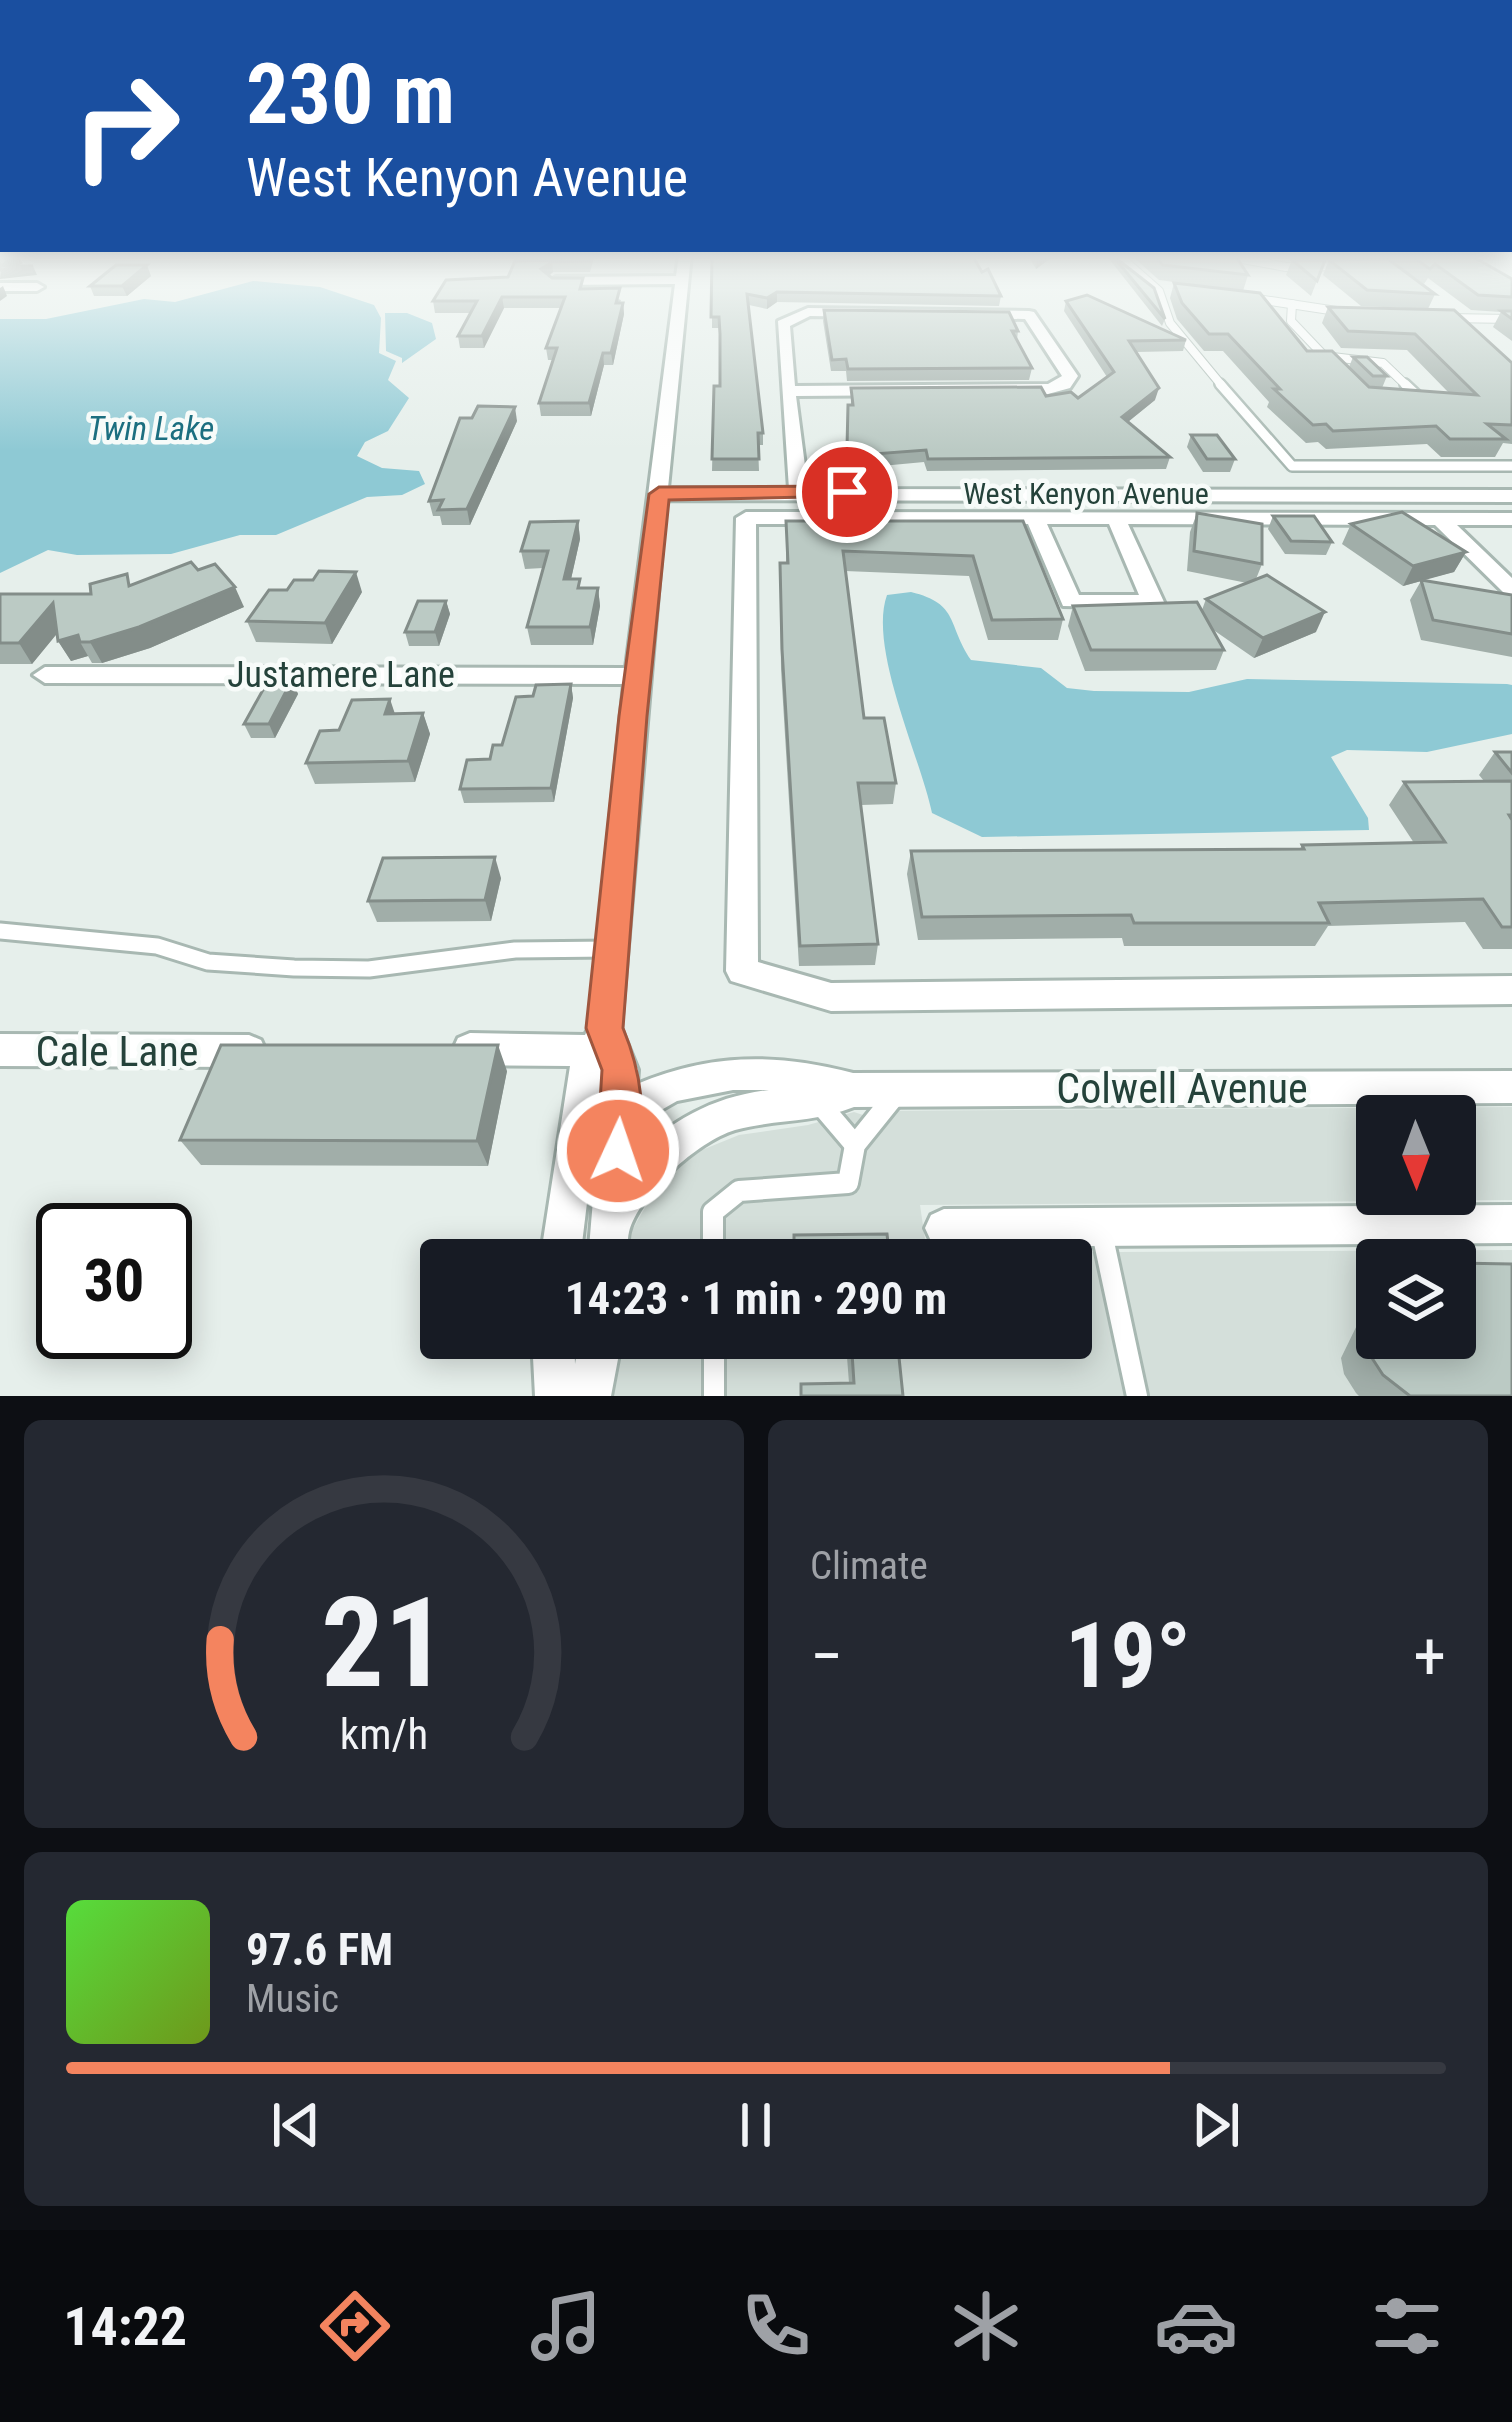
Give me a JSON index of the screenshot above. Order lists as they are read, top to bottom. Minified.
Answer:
{"streets":{"street":["West Kenyon Avenue","Justamere Lane","Cale Lane","Colwell Avenue"]},"water":["Twin Lake"],"north":"bottom","page":{"turn":["230 m","West Kenyon Avenue"],"limit":"30","trip":"14:23 · 1 min · 290 m","tile":"Climate","heat":["−","19°","+"],"song":["97.6 FM","Music"],"tabs":"14:22","gauge":["21","km/h"]}}
